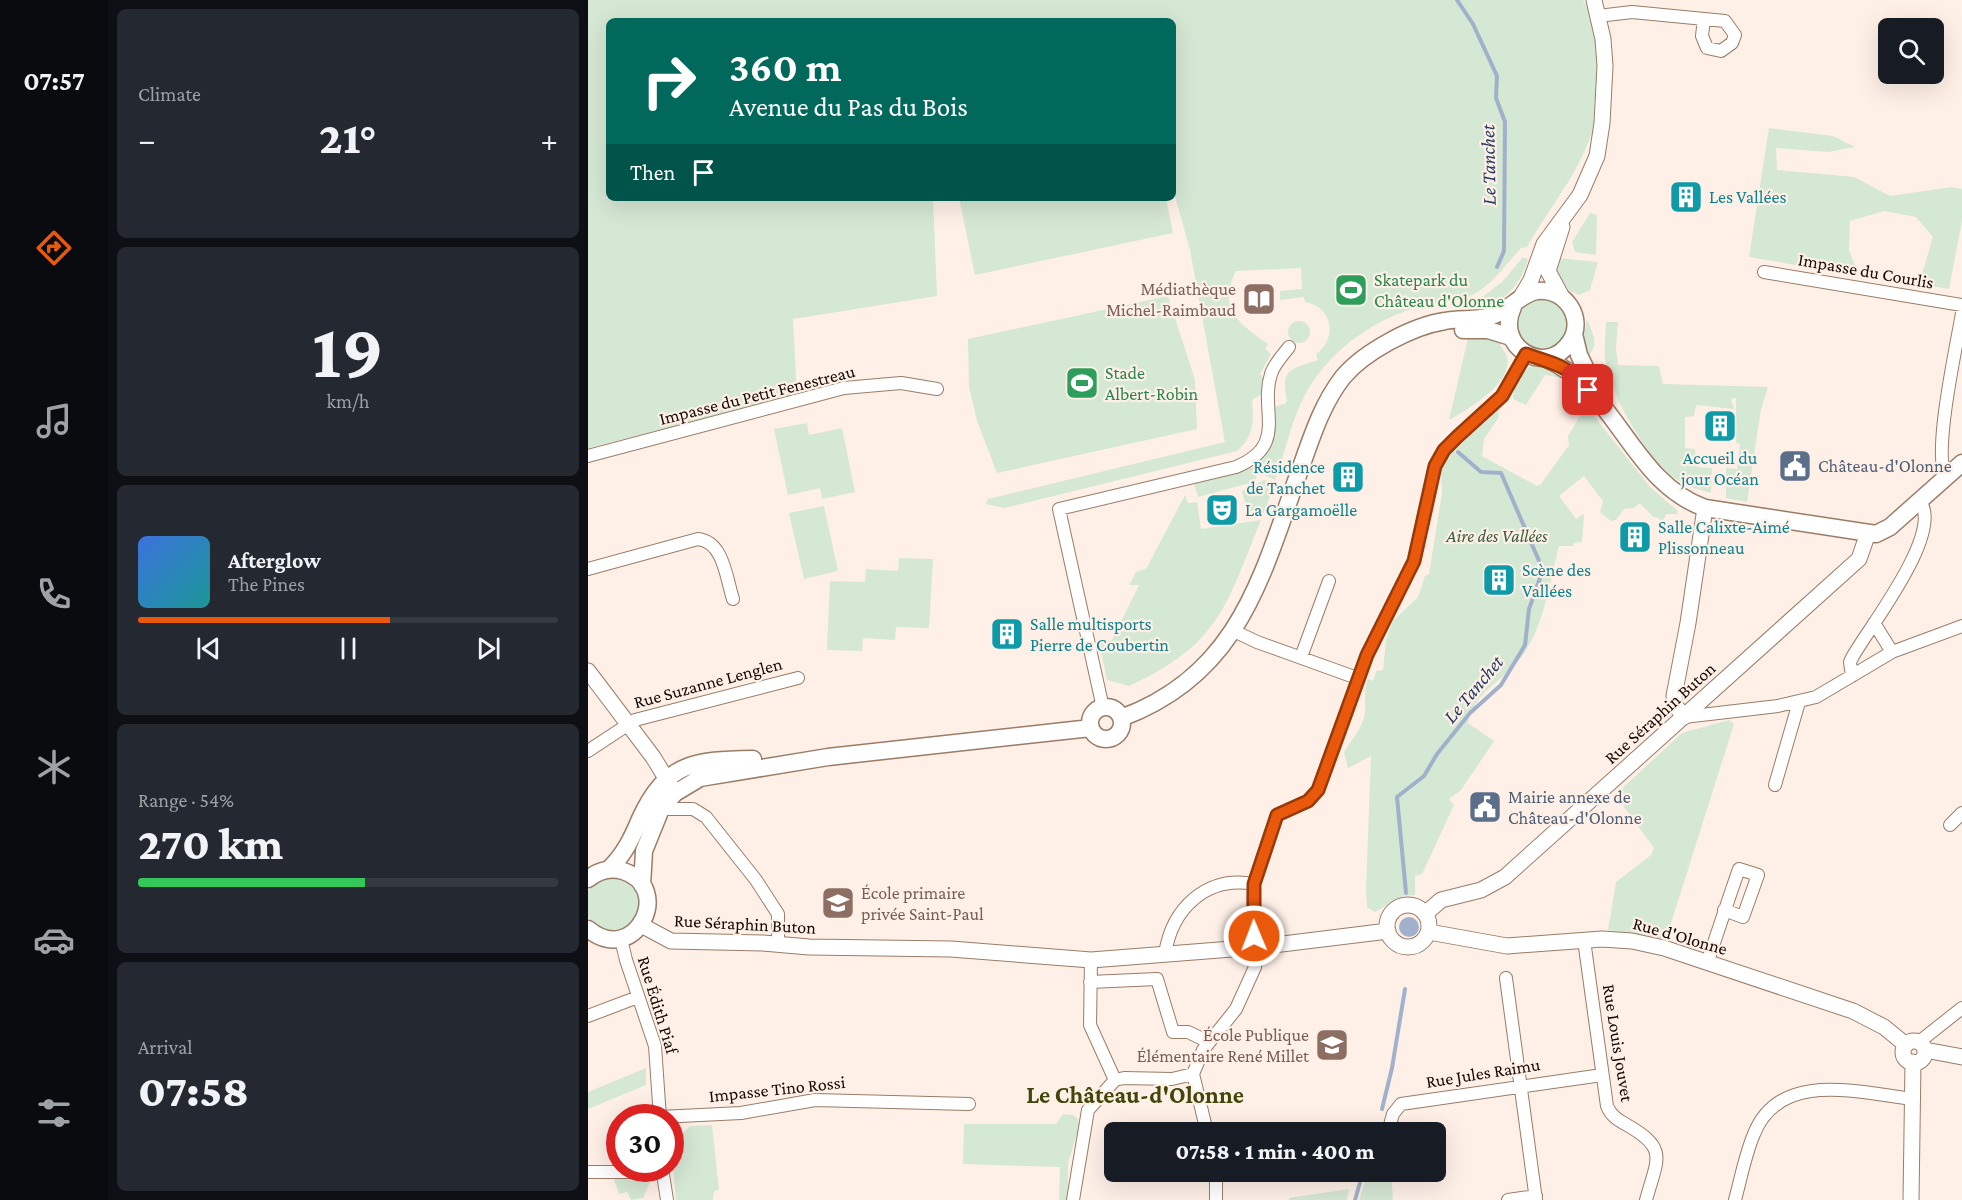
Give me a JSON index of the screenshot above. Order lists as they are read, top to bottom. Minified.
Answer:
{"streets":{"street":["Impasse du Courlis","Impasse du Petit Fenestreau","Rue Suzanne Lenglen","Rue Séraphin Buton","Rue d'Olonne","Rue Édith Piaf","Rue Louis Jouvet","Rue Jules Raimu","Impasse Tino Rossi"]},"crossings":[["Rue Séraphin Buton","Rue d'Olonne"],["Rue d'Olonne","Rue Louis Jouvet"],["Rue Louis Jouvet","Rue Jules Raimu"]],"districts":["Le Château-d'Olonne"],"water":["Le Tanchet"],"parks":["Aire des Vallées"],"places":{"building":["Les Vallées","Accueil du jour Océan","Résidence de Tanchet","Salle Calixte-Aimé Plissonneau","Scène des Vallées","Salle multisports Pierre de Coubertin"],"sports":["Skatepark du Château d'Olonne","Stade Albert-Robin"],"library":["Médiathèque Michel-Raimbaud"],"public building":["Château-d'Olonne","Mairie annexe de Château-d'Olonne"],"theatre":["La Gargamoëlle"],"school or university":["École primaire privée Saint-Paul","École Publique Élémentaire René Millet"]},"page":{"tabs":"07:57","tile":["Climate",["19","km/h"],["Range · 54%","270 km"],["Arrival","07:58"]],"turn":["360 m","Avenue du Pas du Bois"],"heat":["−","21°","+"],"then":"Then","song":["Afterglow","The Pines"],"limit":"30","trip":"07:58 · 1 min · 400 m"}}
